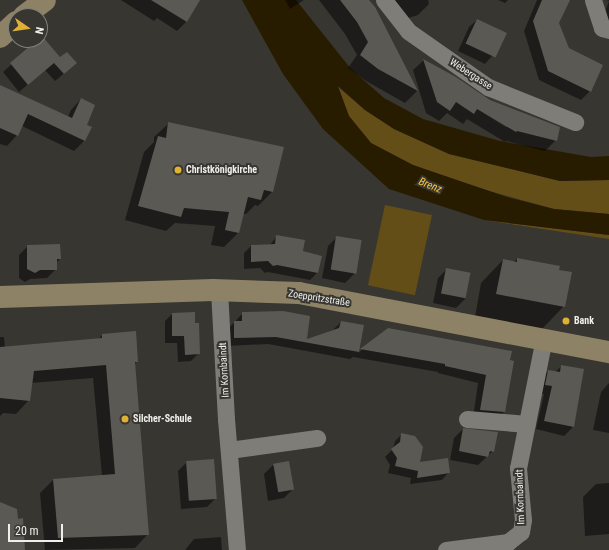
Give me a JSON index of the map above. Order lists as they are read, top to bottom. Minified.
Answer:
{"streets":{"main road":["Zoeppritzstraße"],"street":["Webergasse","Im Kornbaindt"]},"crossings":[["Zoeppritzstraße","Im Kornbaindt"]],"water":["Brenz"],"places":["Christkönigkirche","Bank","Silcher-Schule"],"scale_bar":"20 m","north":"right"}
